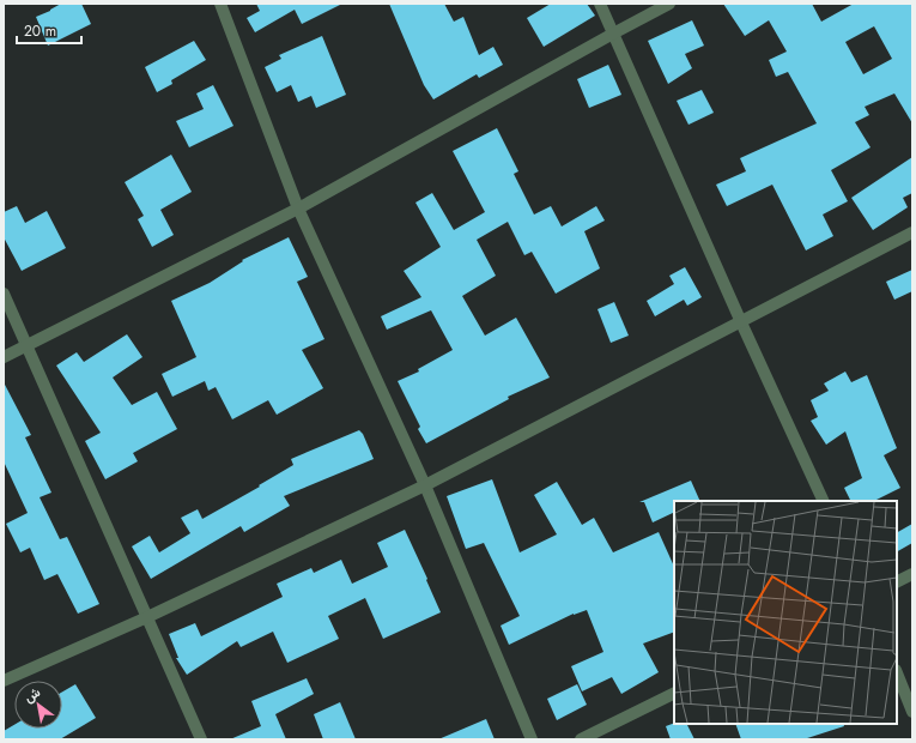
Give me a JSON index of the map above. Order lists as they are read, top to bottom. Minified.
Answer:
{"scale_bar":"20 m","north":"top left"}
